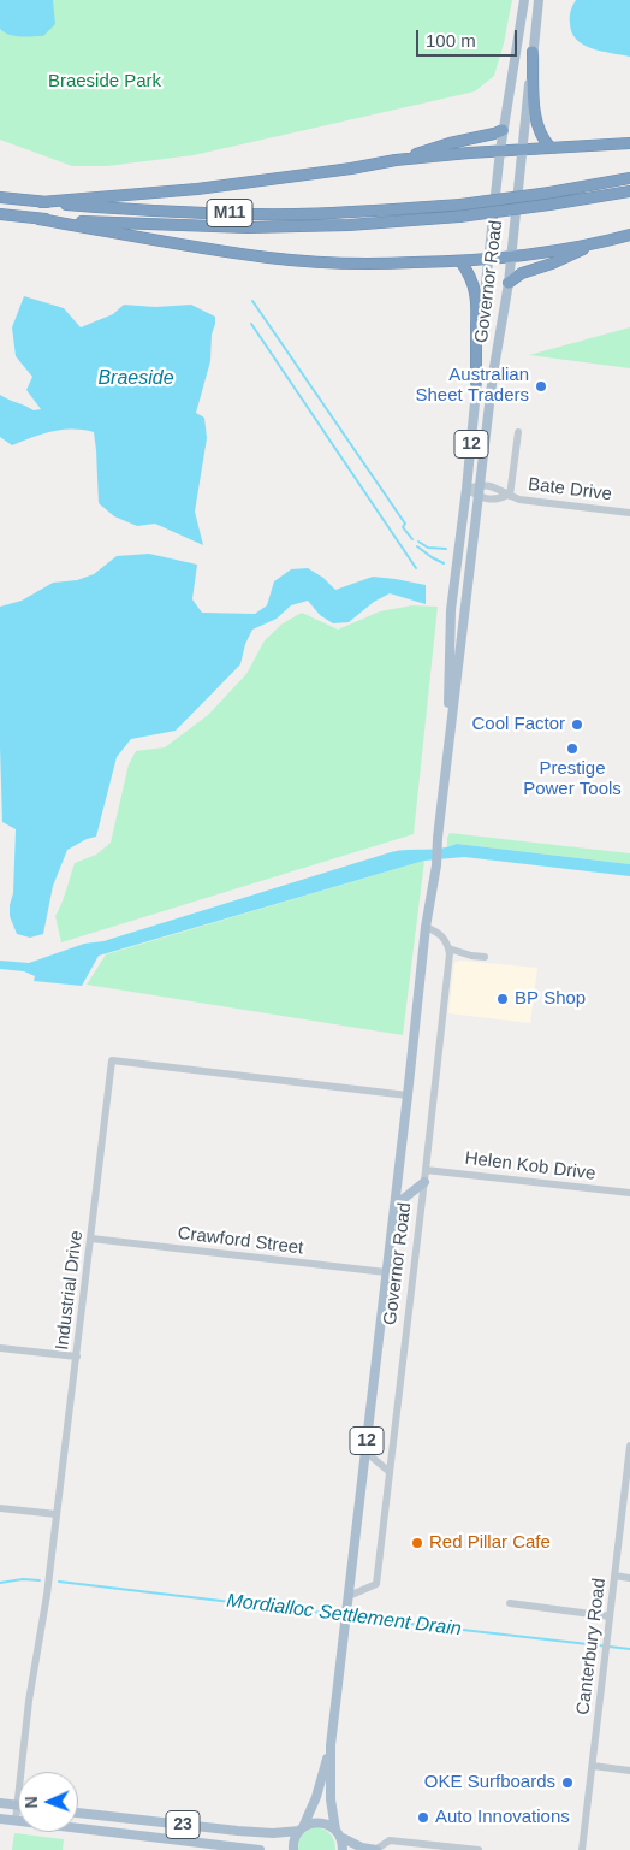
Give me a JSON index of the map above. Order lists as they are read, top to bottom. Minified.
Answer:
{"streets":{"highway":["M11"],"main road":["Governor Road","12","23"],"street":["Bate Drive","Helen Kob Drive","Crawford Street","Industrial Drive","Canterbury Road"]},"crossings":[["Governor Road","Bate Drive"],["Governor Road","Helen Kob Drive"],["Governor Road","Crawford Street"],["Governor Road","Industrial Drive"],["Governor Road","23"],["Crawford Street","Industrial Drive"],["Industrial Drive","23"]],"water":["Braeside","Mordialloc Settlement Drain"],"parks":["Braeside Park"],"places":["Australian Sheet Traders","Cool Factor","Prestige Power Tools","BP Shop","Red Pillar Cafe","OKE Surfboards","Auto Innovations"],"scale_bar":"100 m","north":"left"}
